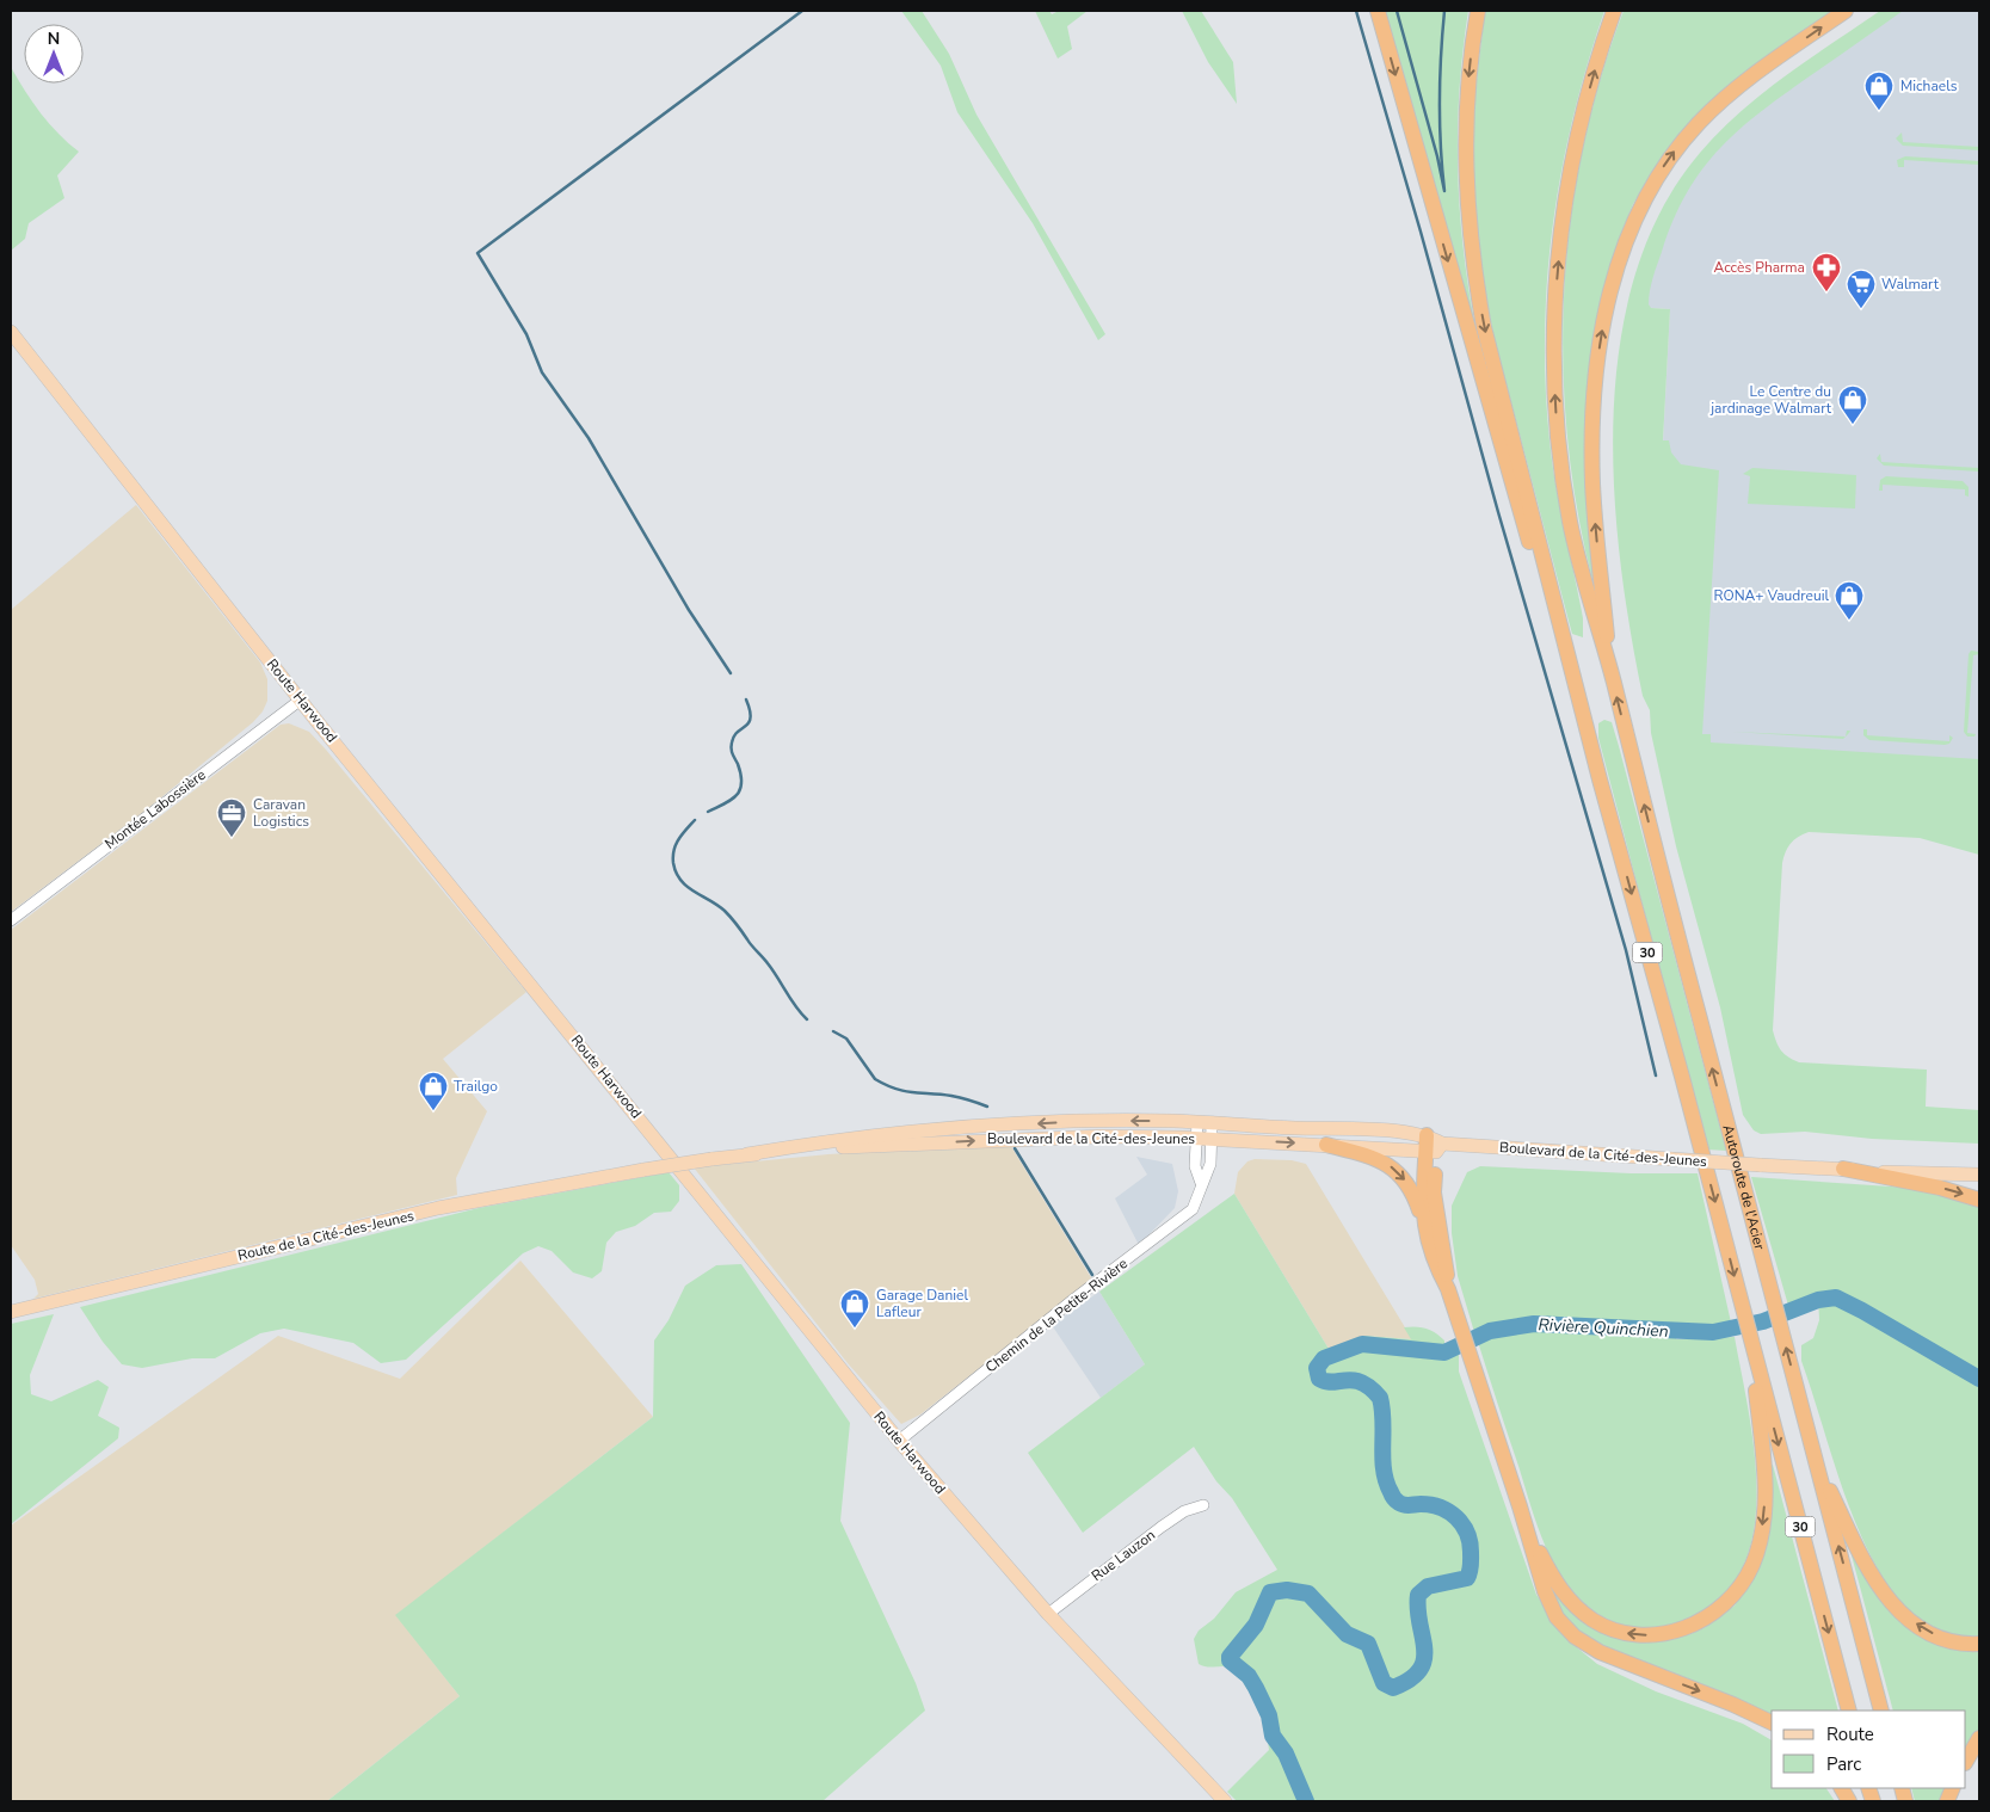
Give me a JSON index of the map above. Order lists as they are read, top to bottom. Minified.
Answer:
{"streets":{"highway":["30","Autoroute de l'Acier"],"main road":["Route Harwood","Boulevard de la Cité-des-Jeunes","Route de la Cité-des-Jeunes"],"street":["Montée Labossière","Chemin de la Petite-Rivière","Rue Lauzon"]},"crossings":[["Route Harwood","Montée Labossière"],["Route Harwood","Chemin de la Petite-Rivière"],["Route Harwood","Rue Lauzon"],["Boulevard de la Cité-des-Jeunes","Route de la Cité-des-Jeunes"],["Boulevard de la Cité-des-Jeunes","Chemin de la Petite-Rivière"]],"water":["Rivière Quinchien"],"places":{"shop":["Michaels","Le Centre du jardinage Walmart","RONA+ Vaudreuil","Trailgo","Garage Daniel Lafleur"],"pharmacy":["Accès Pharma"],"supermarket":["Walmart"],"office":["Caravan Logistics"]},"legend":["Route","Parc"],"north":"top"}
